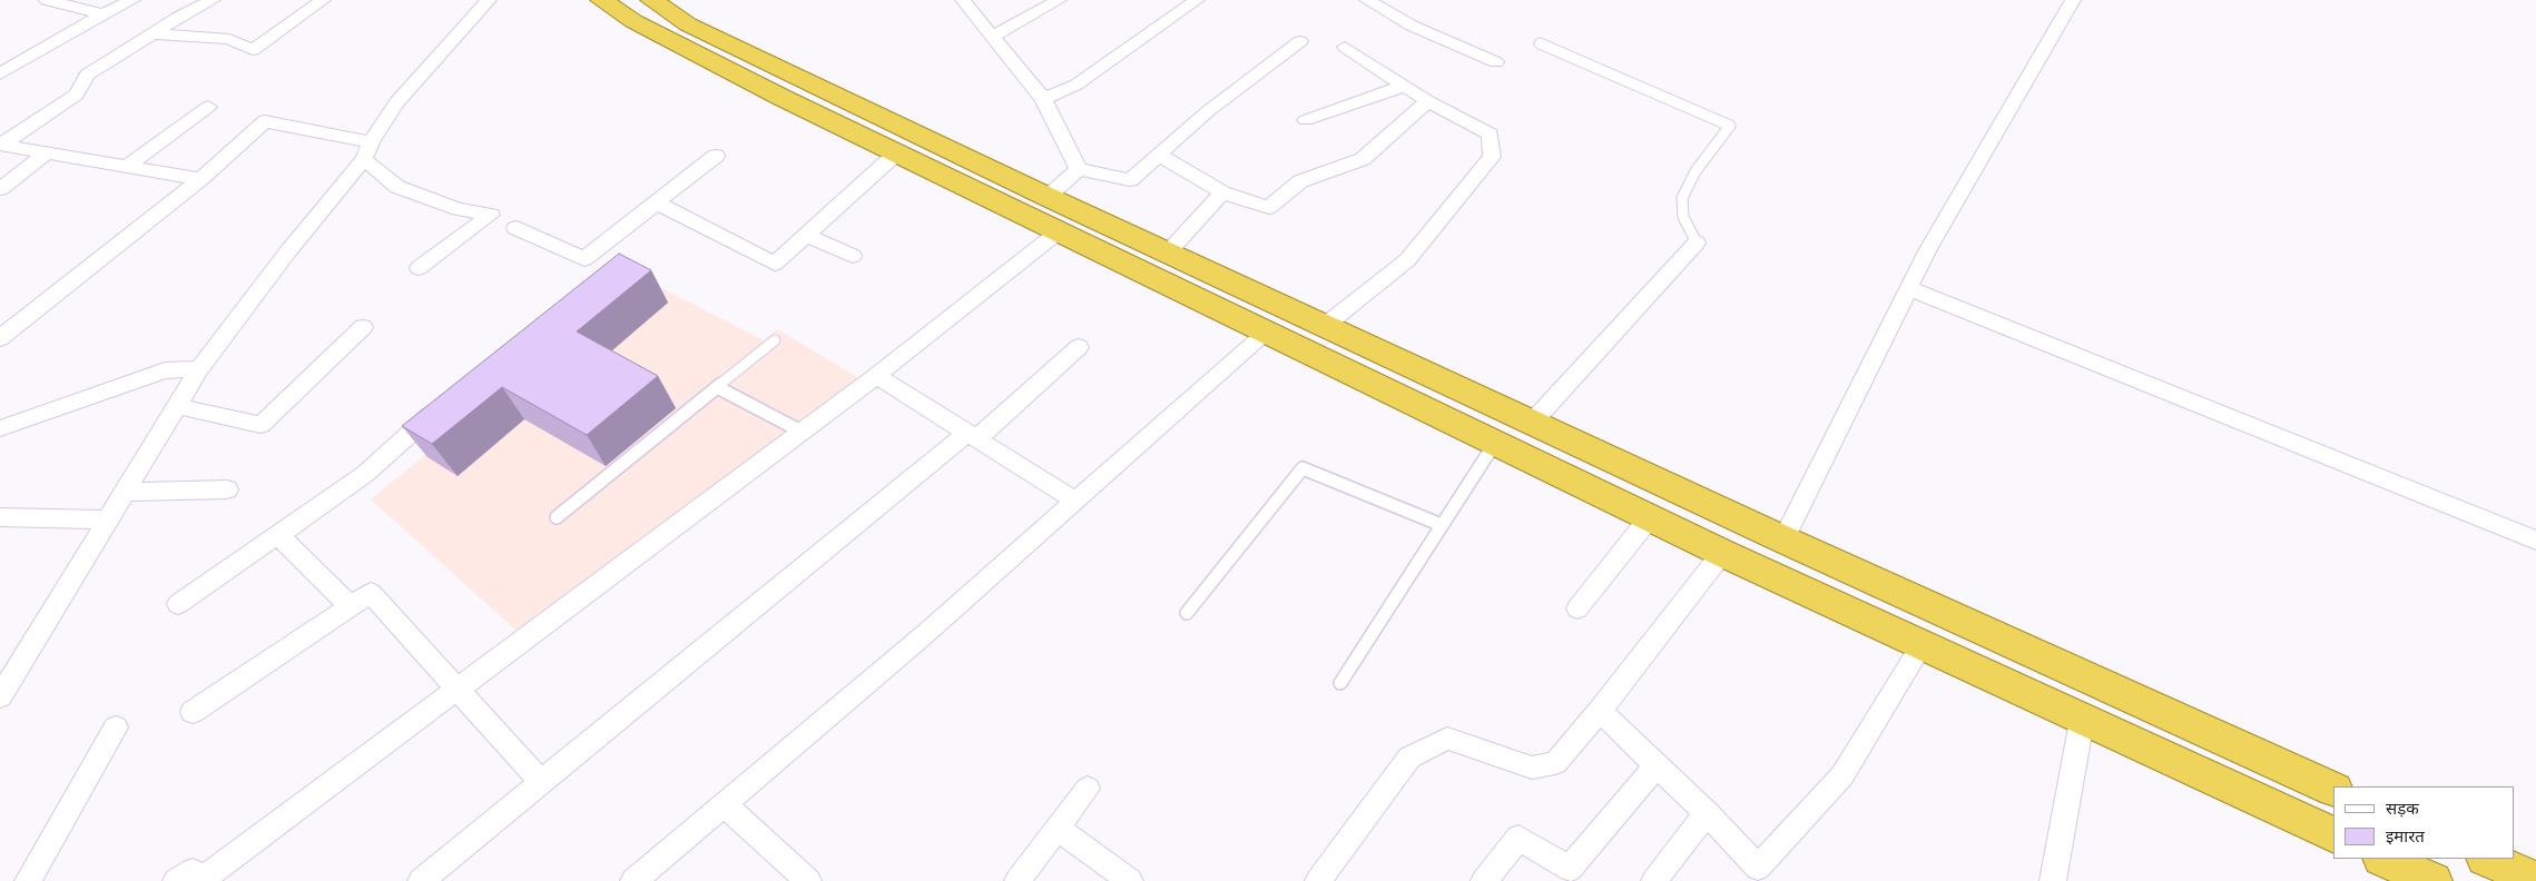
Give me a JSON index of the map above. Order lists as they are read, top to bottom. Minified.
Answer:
{"legend":["सड़क","इमारत"]}
